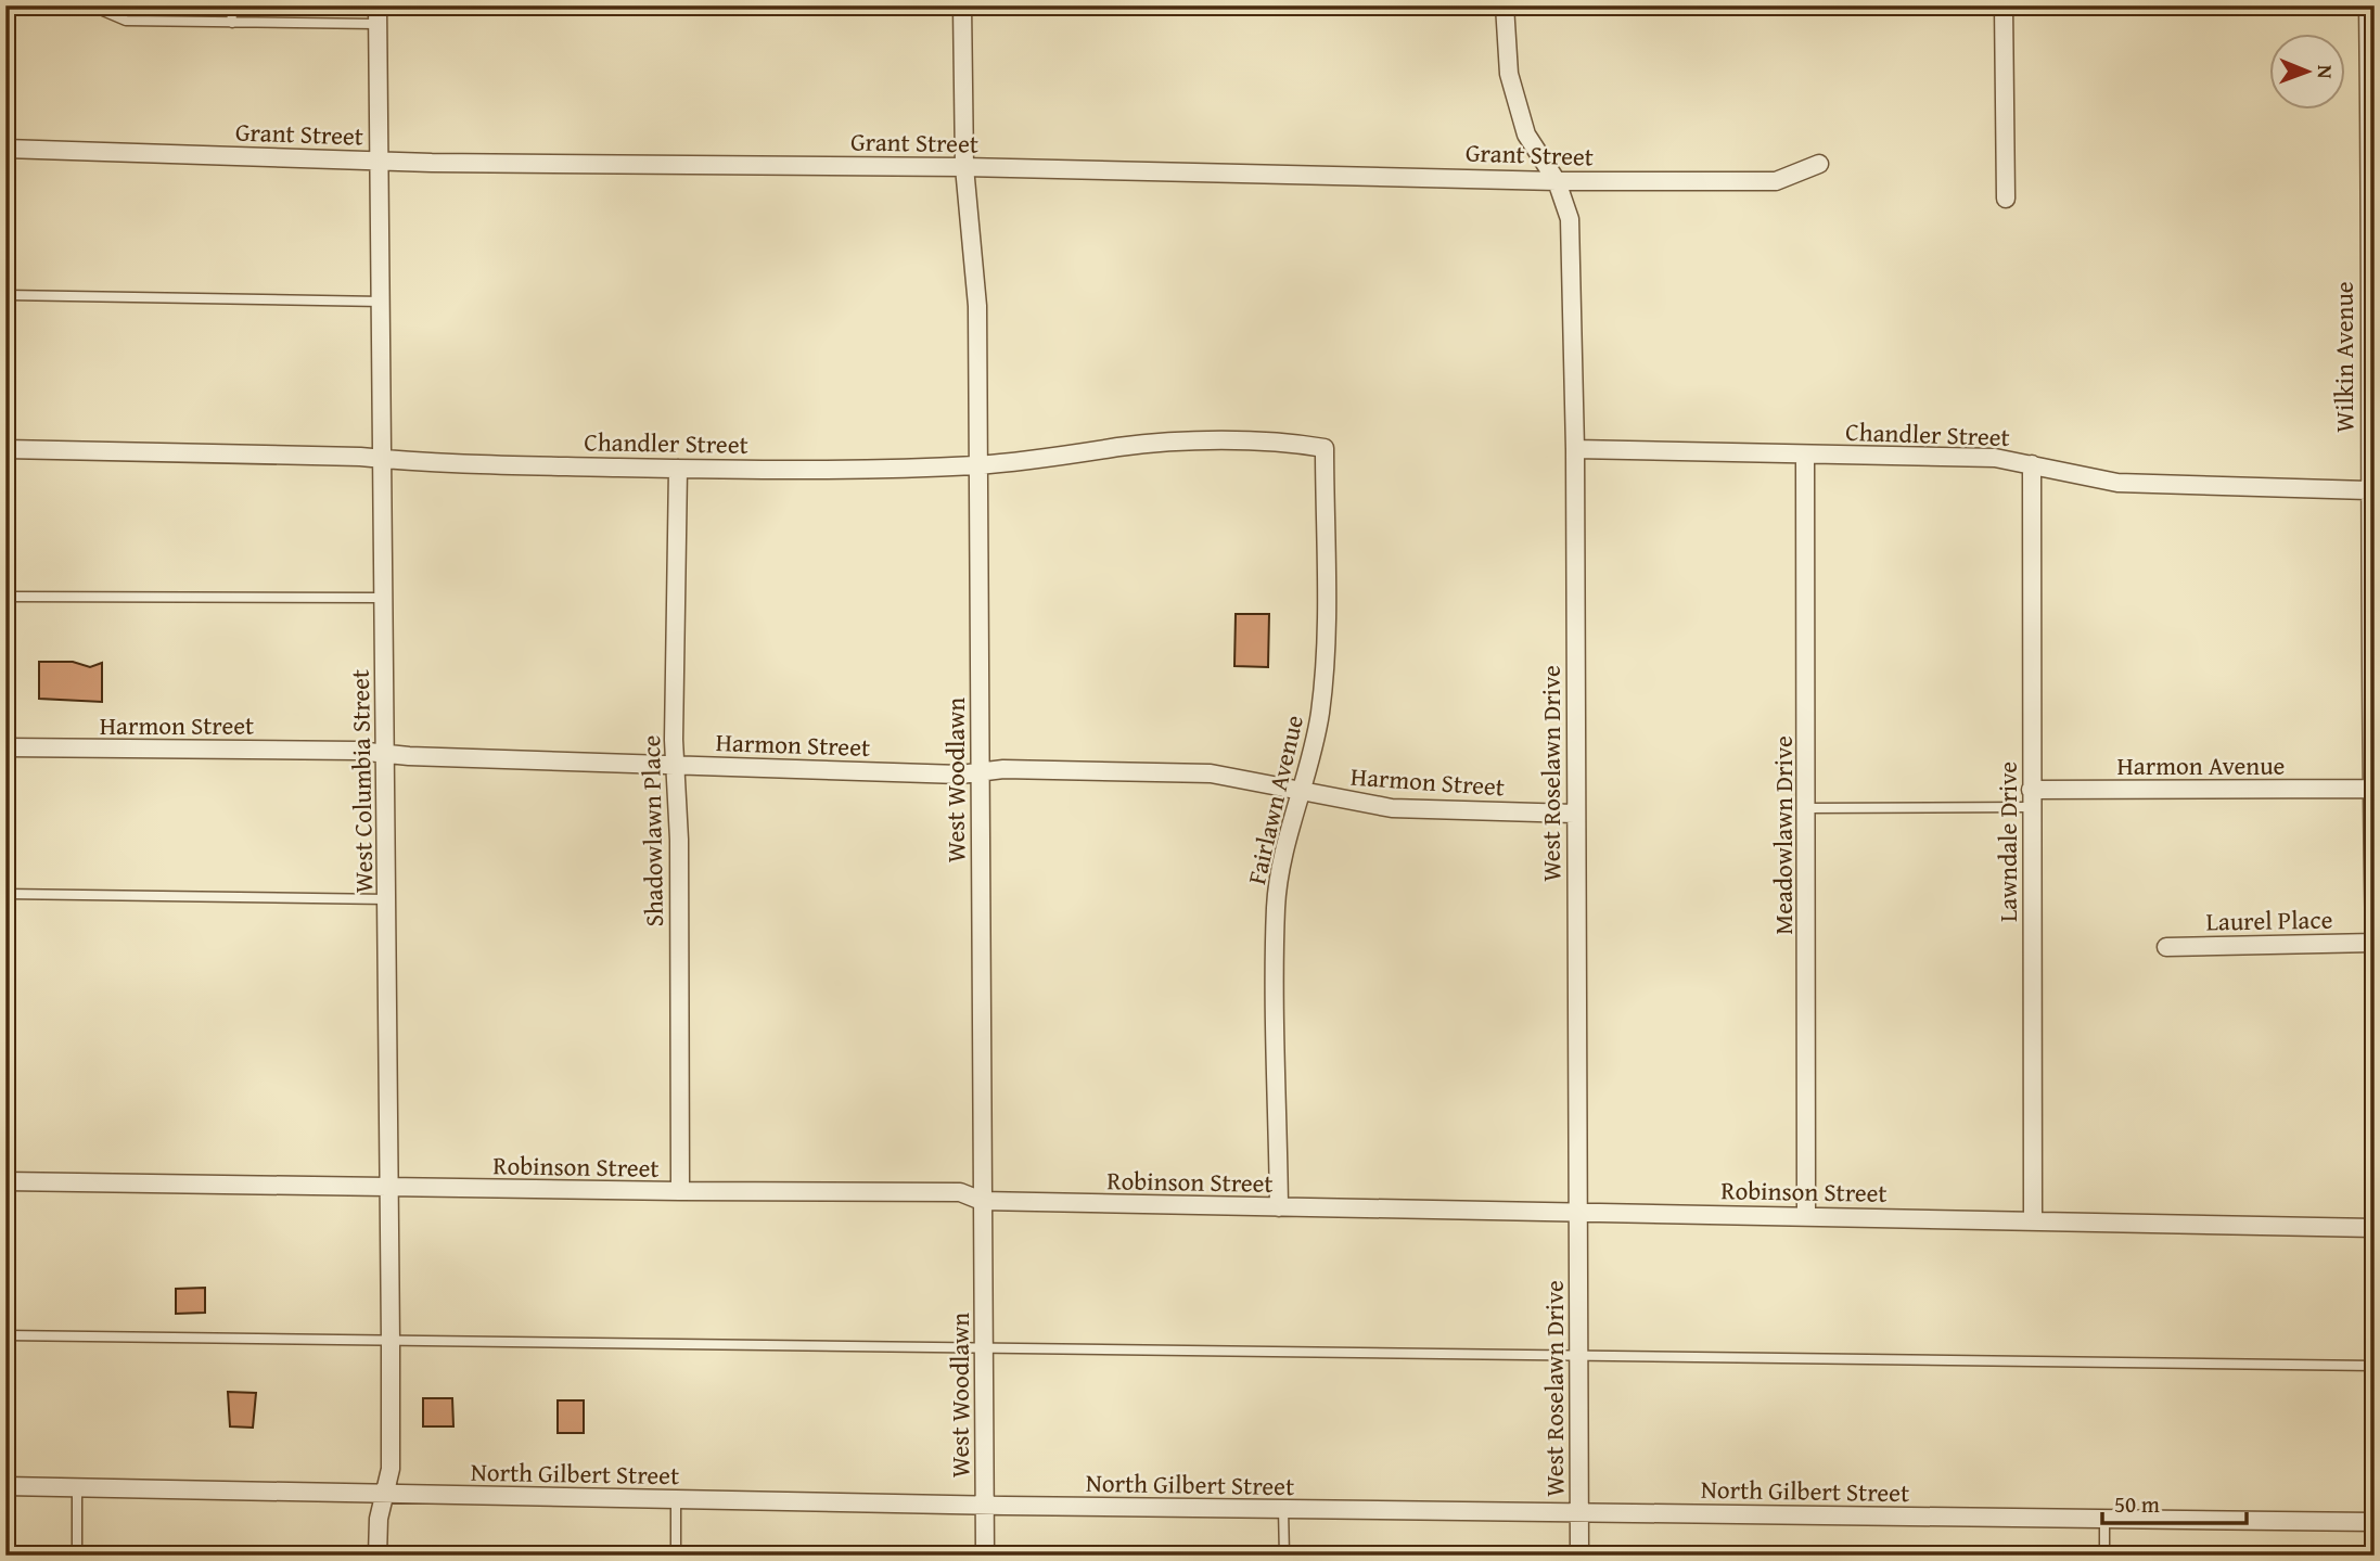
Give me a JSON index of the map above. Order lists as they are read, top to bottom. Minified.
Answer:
{"streets":{"street":["Grant Street","Wilkin Avenue","Chandler Street","Harmon Street","Harmon Avenue","West Roselawn Drive","West Woodlawn","West Columbia Street","Fairlawn Avenue","Shadowlawn Place","Meadowlawn Drive","Lawndale Drive","Laurel Place","Robinson Street","North Gilbert Street"]},"crossings":[["Grant Street","West Roselawn Drive"],["Grant Street","West Woodlawn"],["Grant Street","West Columbia Street"],["Wilkin Avenue","Chandler Street"],["Wilkin Avenue","Harmon Avenue"],["Chandler Street","West Roselawn Drive"],["Chandler Street","West Woodlawn"],["Chandler Street","West Columbia Street"],["Chandler Street","Fairlawn Avenue"],["Chandler Street","Shadowlawn Place"],["Chandler Street","Meadowlawn Drive"],["Chandler Street","Lawndale Drive"],["Harmon Street","West Roselawn Drive"],["Harmon Street","West Woodlawn"],["Harmon Street","West Columbia Street"],["Harmon Street","Fairlawn Avenue"],["Harmon Street","Shadowlawn Place"],["Harmon Avenue","Lawndale Drive"],["West Roselawn Drive","Robinson Street"],["West Roselawn Drive","North Gilbert Street"],["West Woodlawn","Robinson Street"],["West Woodlawn","North Gilbert Street"],["West Columbia Street","Robinson Street"],["West Columbia Street","North Gilbert Street"],["Fairlawn Avenue","Robinson Street"],["Shadowlawn Place","Robinson Street"],["Meadowlawn Drive","Robinson Street"],["Lawndale Drive","Robinson Street"]],"scale_bar":"50 m","north":"right"}
